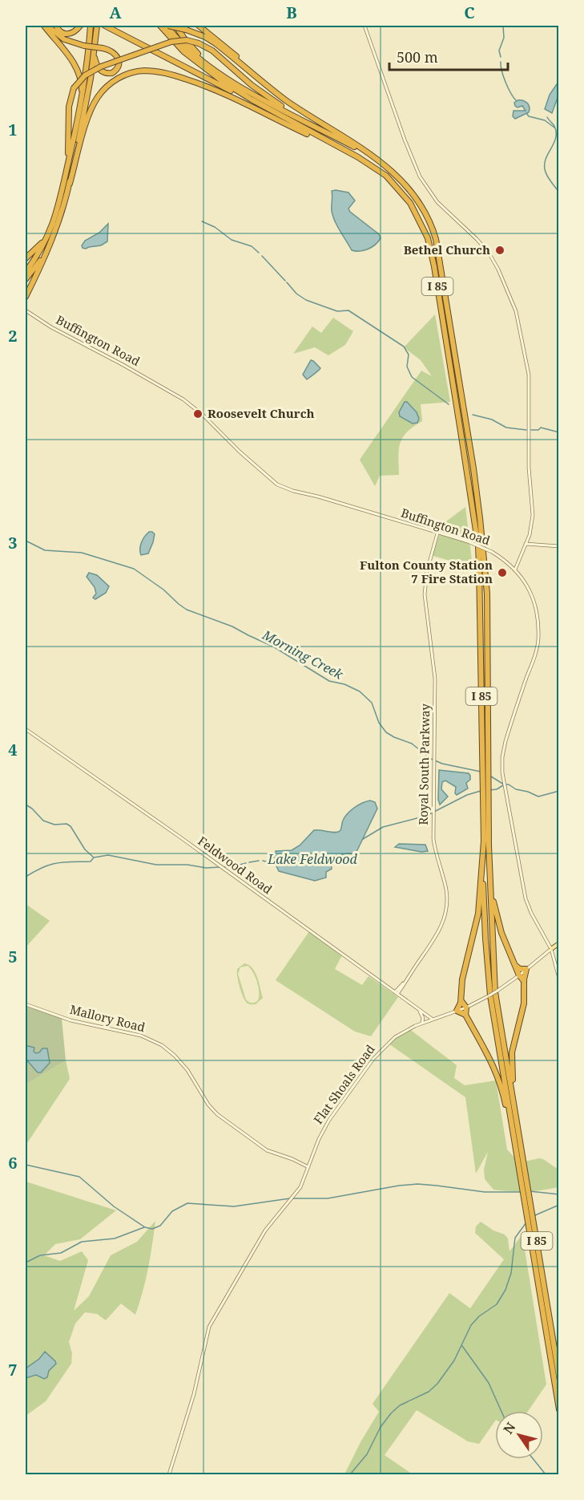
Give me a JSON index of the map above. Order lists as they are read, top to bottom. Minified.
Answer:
{"streets":{"highway":["I 85"],"main road":["Flat Shoals Road"],"street":["Buffington Road","Royal South Parkway","Feldwood Road","Mallory Road"]},"crossings":[["Buffington Road","Royal South Parkway"],["Buffington Road","Flat Shoals Road"],["Royal South Parkway","Feldwood Road"],["Feldwood Road","Flat Shoals Road"],["Mallory Road","Flat Shoals Road"]],"water":["Morning Creek","Lake Feldwood"],"places":["Bethel Church","Roosevelt Church","Fulton County Station 7 Fire Station"],"scale_bar":"500 m","north":"top left","grid":{"columns":["A","B","C"],"rows":["1","2","3","4","5","6","7"]}}
